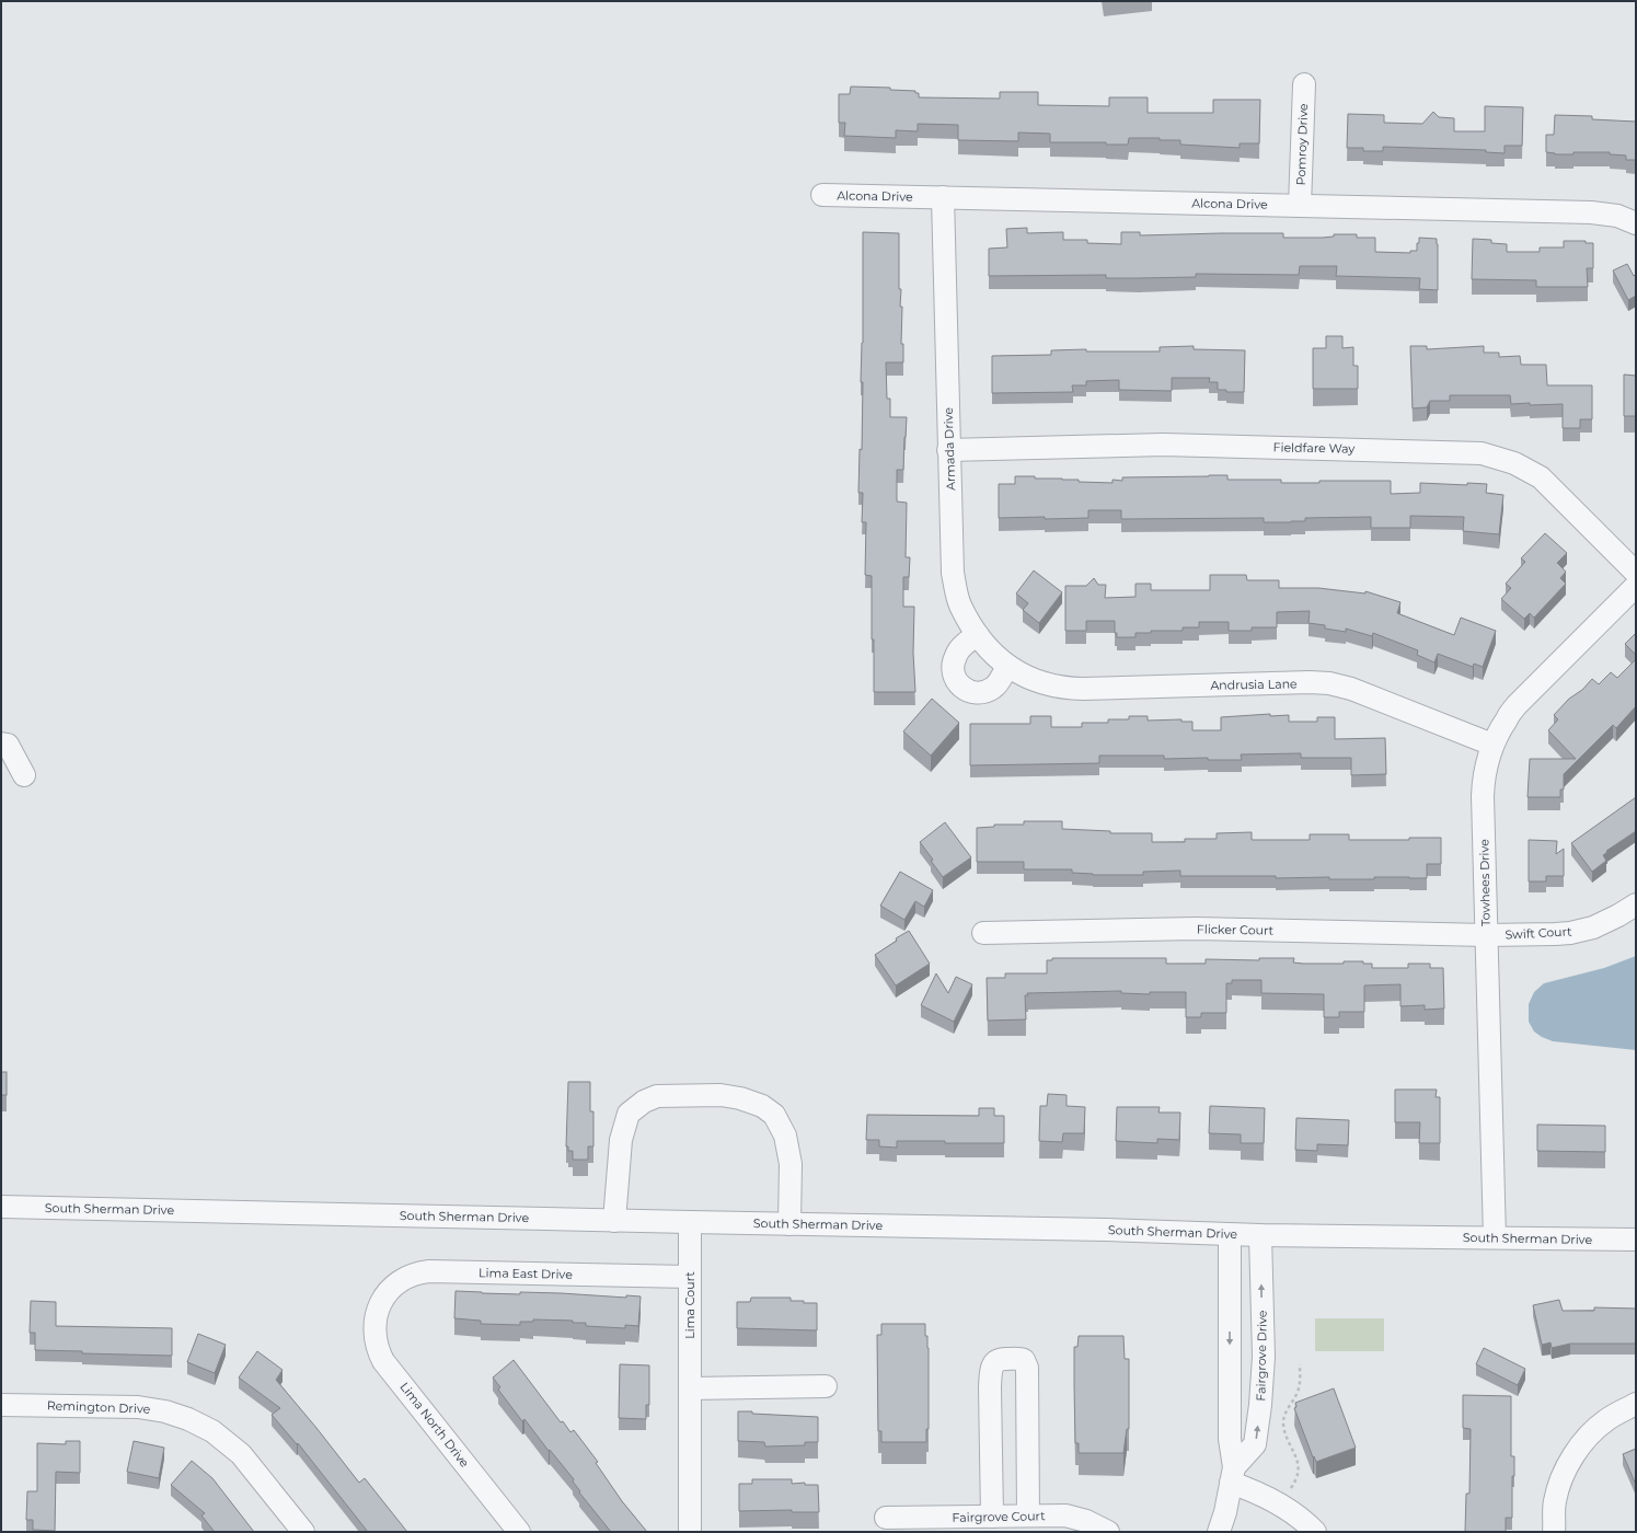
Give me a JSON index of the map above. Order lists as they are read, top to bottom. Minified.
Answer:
{"streets":{"street":["Pomroy Drive","Alcona Drive","Fieldfare Way","Armada Drive","Andrusia Lane","Towhees Drive","Flicker Court","Swift Court","South Sherman Drive","Lima East Drive","Lima Court","Fairgrove Drive","Remington Drive","Lima North Drive","Fairgrove Court"]},"crossings":[["Pomroy Drive","Alcona Drive"],["Alcona Drive","Armada Drive"],["Fieldfare Way","Armada Drive"],["Armada Drive","Andrusia Lane"],["Andrusia Lane","Towhees Drive"],["Towhees Drive","Flicker Court"],["Towhees Drive","Swift Court"],["Towhees Drive","South Sherman Drive"],["Flicker Court","Swift Court"],["South Sherman Drive","Lima Court"],["South Sherman Drive","Fairgrove Drive"],["Lima East Drive","Lima Court"],["Lima East Drive","Lima North Drive"]]}
